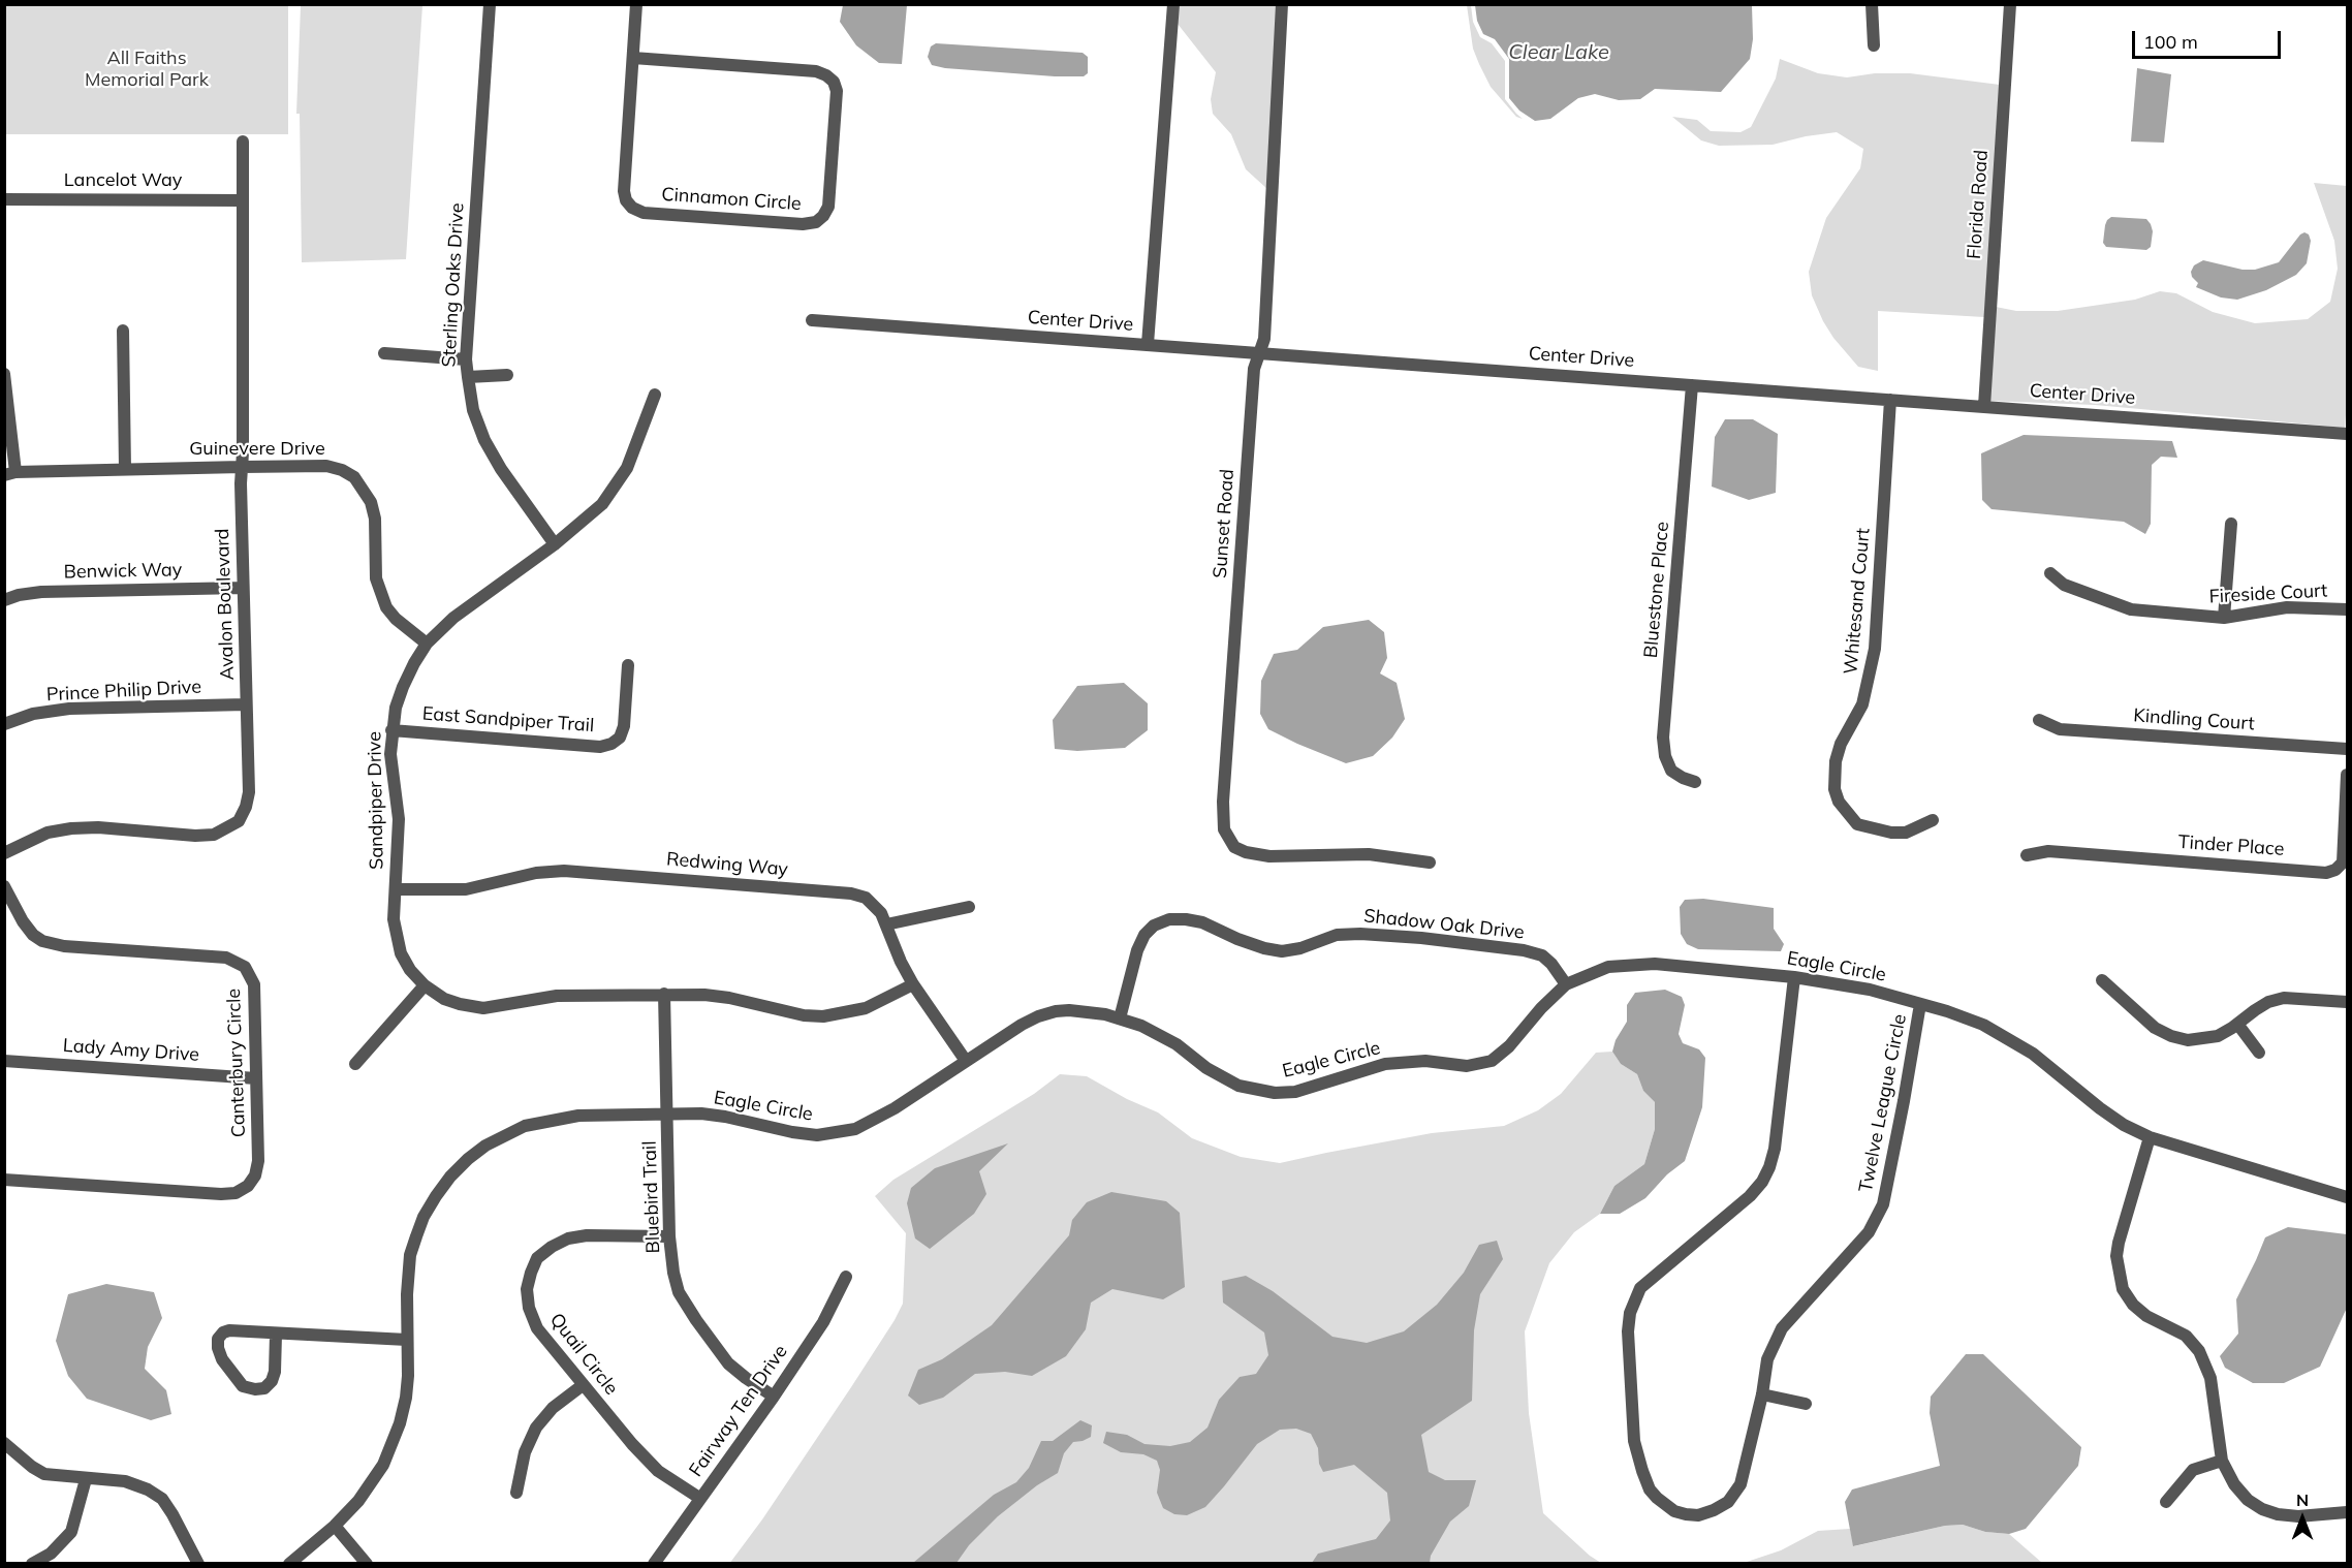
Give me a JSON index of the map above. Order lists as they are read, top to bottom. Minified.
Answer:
{"streets":{"street":["Lancelot Way","Cinnamon Circle","Florida Road","Sterling Oaks Drive","Center Drive","Guinevere Drive","Sunset Road","Benwick Way","Bluestone Place","Fireside Court","Whitesand Court","Avalon Boulevard","Prince Philip Drive","East Sandpiper Trail","Kindling Court","Sandpiper Drive","Tinder Place","Redwing Way","Shadow Oak Drive","Eagle Circle","Lady Amy Drive","Canterbury Circle","Twelve League Circle","Bluebird Trail","Quail Circle","Fairway Ten Drive"]},"crossings":[["Lancelot Way","Avalon Boulevard"],["Florida Road","Center Drive"],["Sterling Oaks Drive","Sandpiper Drive"],["Center Drive","Sunset Road"],["Center Drive","Bluestone Place"],["Center Drive","Whitesand Court"],["Guinevere Drive","Avalon Boulevard"],["Guinevere Drive","Sandpiper Drive"],["Benwick Way","Avalon Boulevard"],["Avalon Boulevard","Prince Philip Drive"],["East Sandpiper Trail","Sandpiper Drive"],["Sandpiper Drive","Redwing Way"],["Sandpiper Drive","Bluebird Trail"],["Redwing Way","Eagle Circle"],["Shadow Oak Drive","Eagle Circle"],["Eagle Circle","Twelve League Circle"],["Eagle Circle","Bluebird Trail"],["Lady Amy Drive","Canterbury Circle"],["Bluebird Trail","Quail Circle"],["Bluebird Trail","Fairway Ten Drive"],["Quail Circle","Fairway Ten Drive"]],"water":["Clear Lake"],"parks":["All Faiths Memorial Park"],"scale_bar":"100 m","north":"top"}
